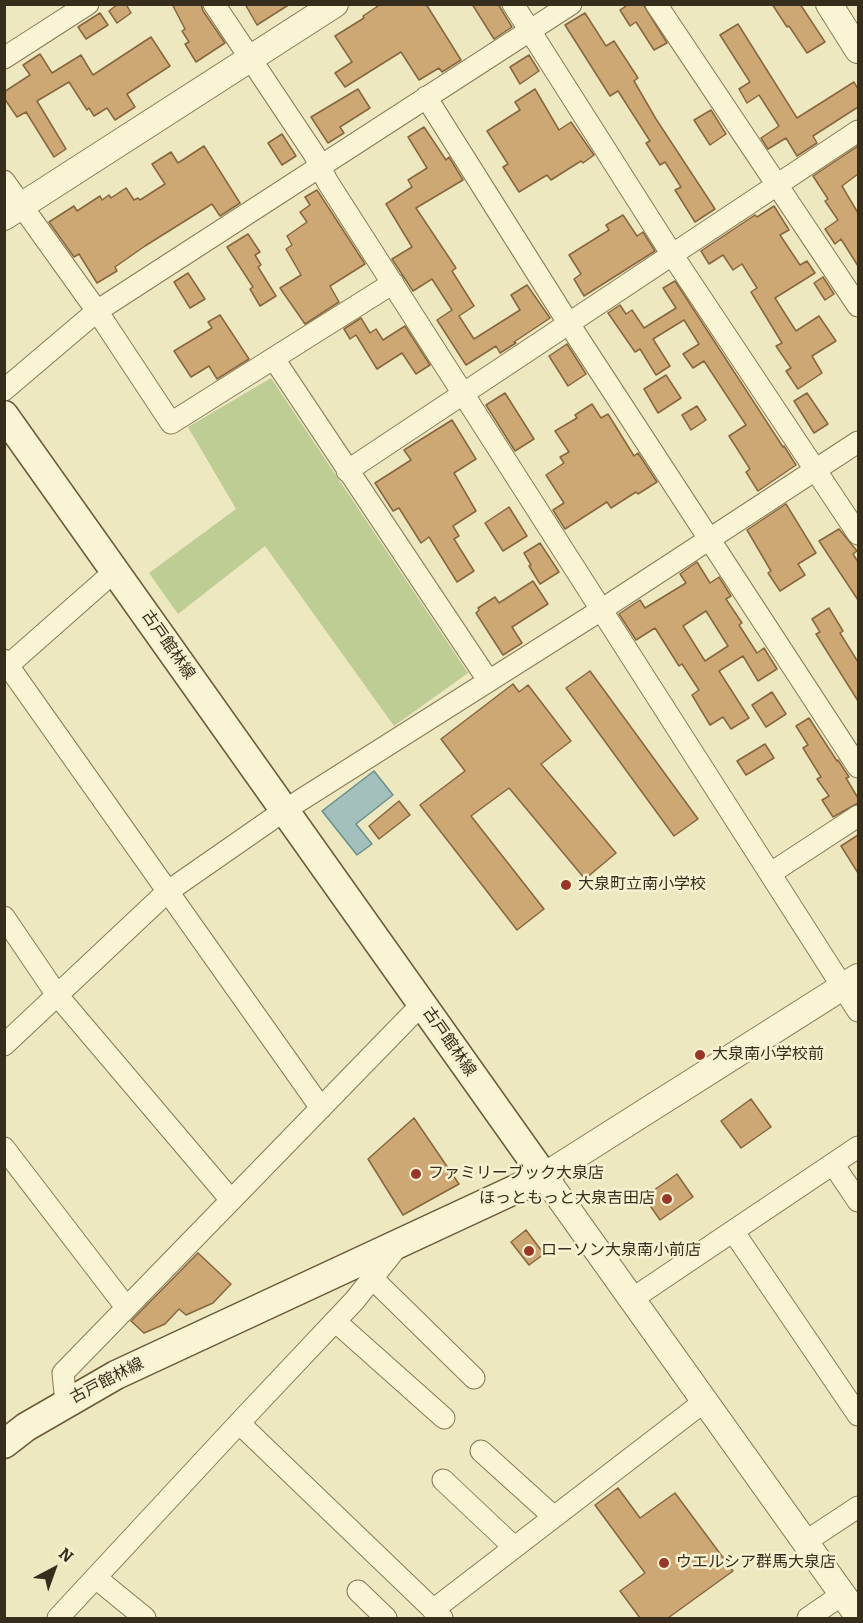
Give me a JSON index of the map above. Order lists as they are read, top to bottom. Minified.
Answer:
{"streets":{"main road":["古戸館林線"]},"places":["大泉町立南小学校","大泉南小学校前","ファミリーブック大泉店","ほっともっと大泉吉田店","ローソン大泉南小前店","ウエルシア群馬大泉店"],"north":"top right"}
